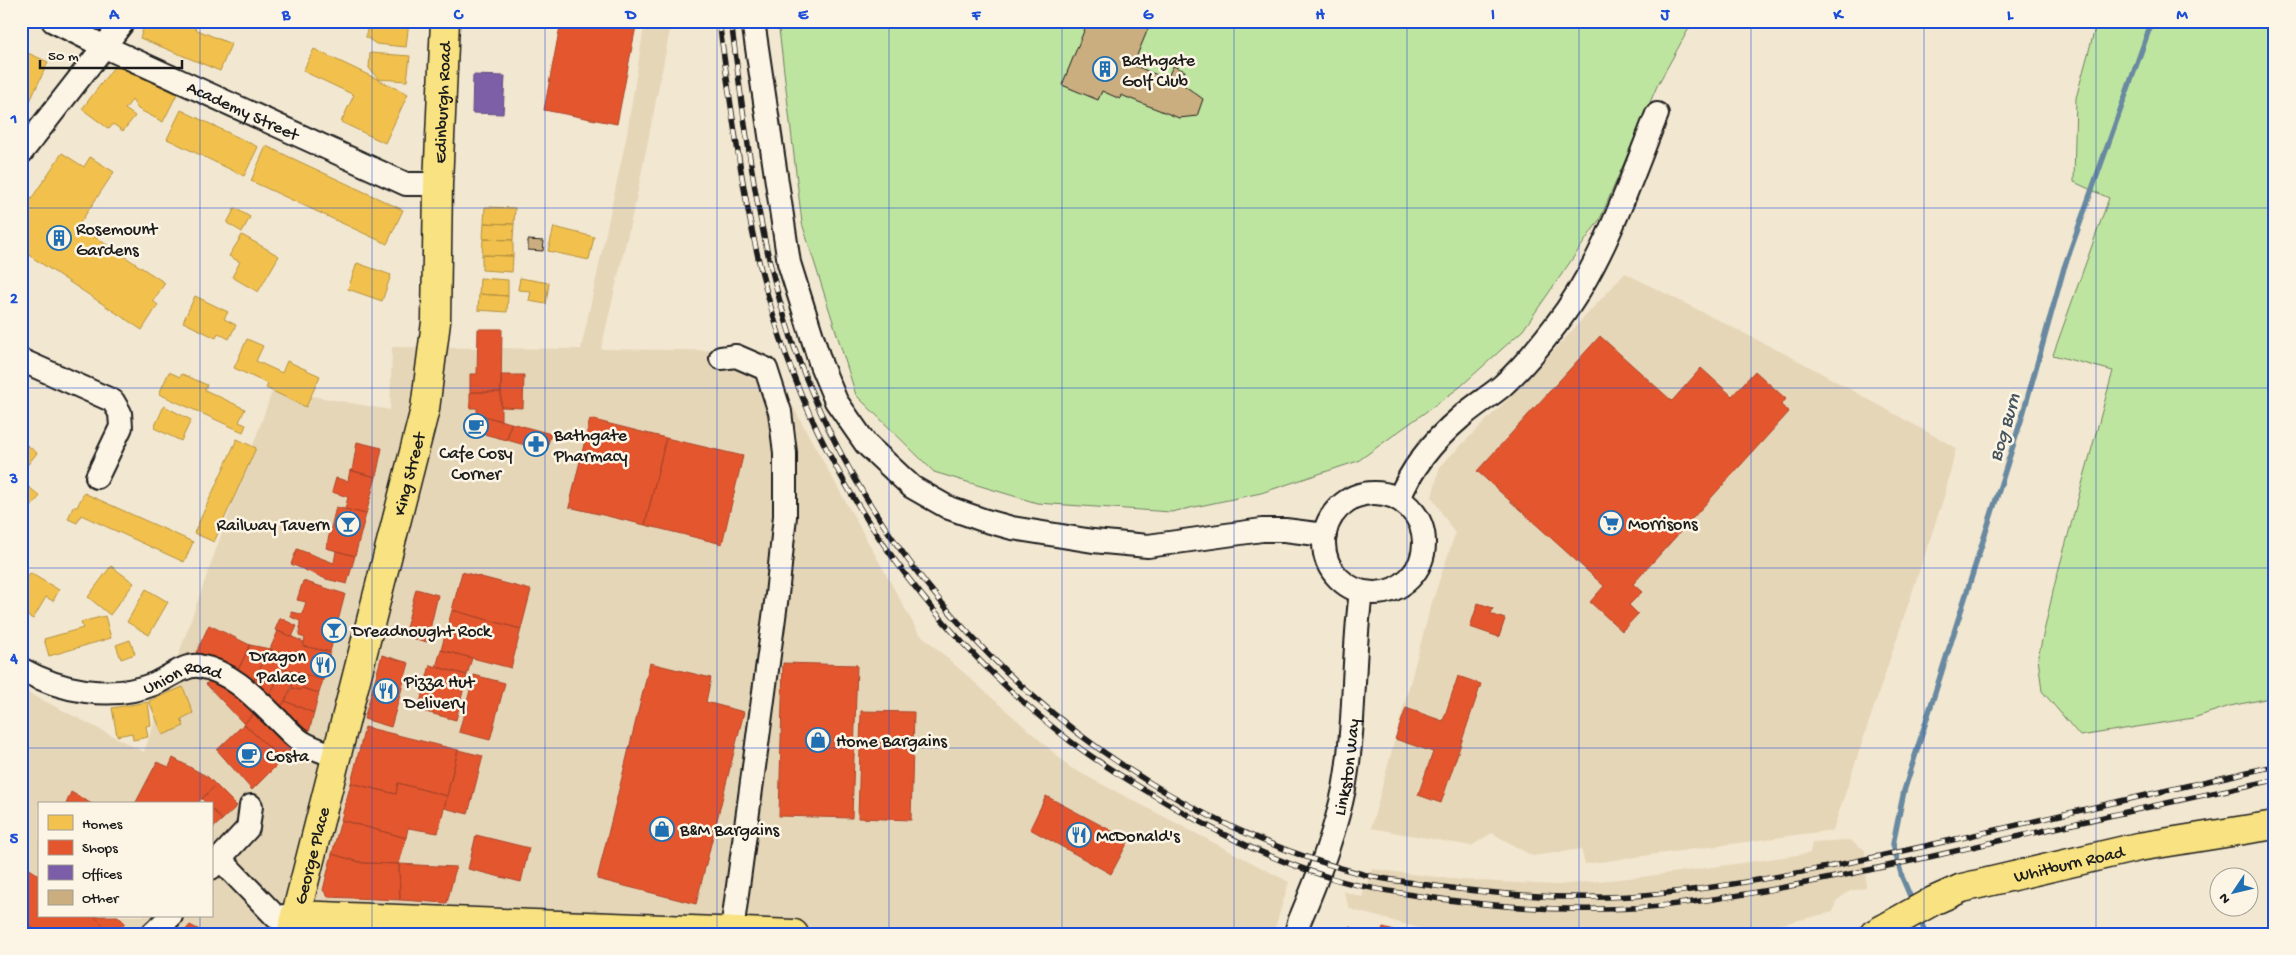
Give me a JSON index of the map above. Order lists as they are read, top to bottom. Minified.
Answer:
{"streets":{"main road":["Edinburgh Road","King Street","George Place","Whitburn Road"],"street":["Academy Street","Union Road","Linkston Way"]},"crossings":[["Edinburgh Road","Academy Street"],["Edinburgh Road","King Street"],["Academy Street","King Street"],["King Street","Union Road"],["King Street","George Place"],["Union Road","George Place"]],"water":["Bog Burn"],"places":{"building":["Bathgate Golf Club","Rosemount Gardens"],"cafe":["Cafe Cosy Corner","Costa"],"pharmacy":["Bathgate Pharmacy"],"supermarket":["Morrisons"],"bar":["Railway Tavern","Dreadnought Rock"],"restaurant":["Dragon Palace","Pizza Hut Delivery","McDonald's"],"shop":["Home Bargains","B&M Bargains"]},"legend":["Homes","Shops","Offices","Other"],"scale_bar":"50 m","north":"bottom left","grid":{"columns":["A","B","C","D","E","F","G","H","I","J","K","L","M"],"rows":["1","2","3","4","5"]}}
